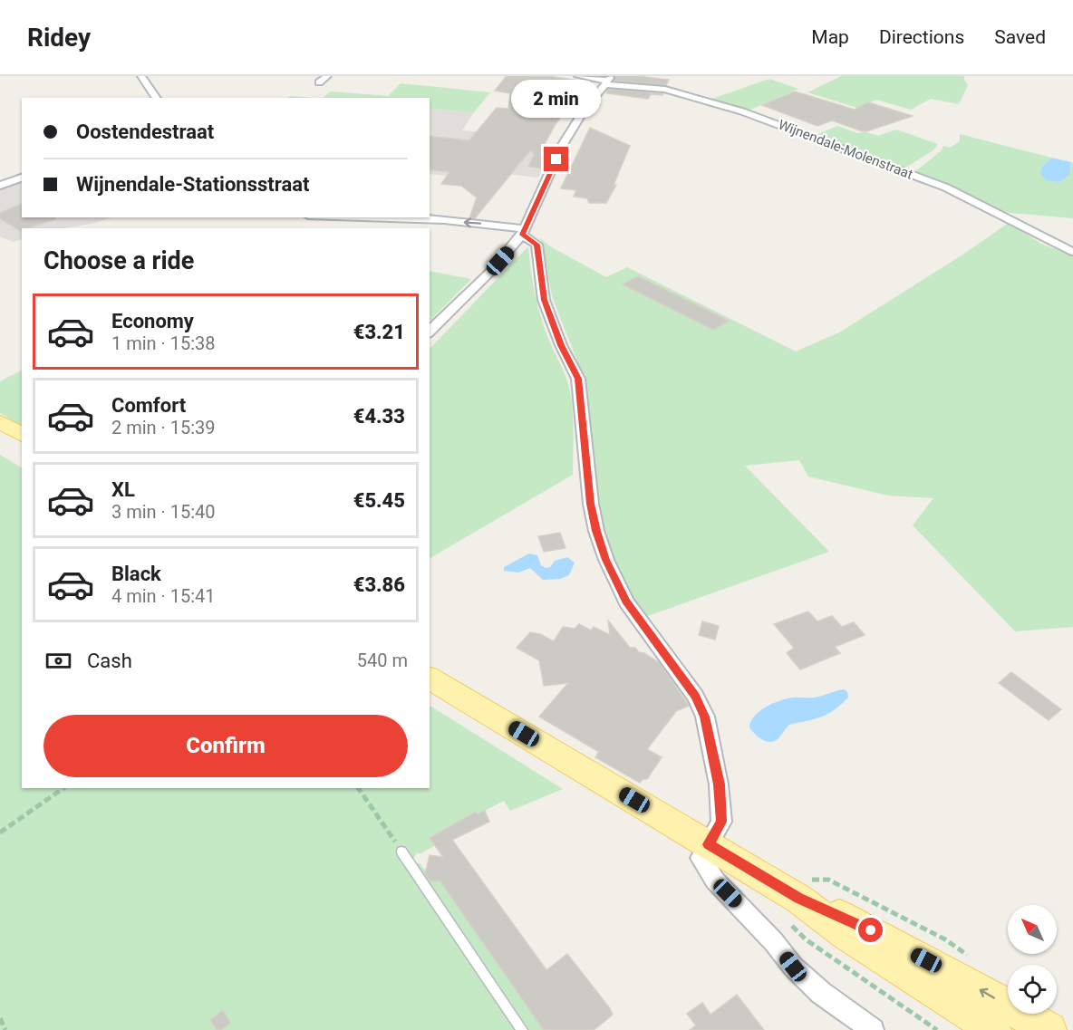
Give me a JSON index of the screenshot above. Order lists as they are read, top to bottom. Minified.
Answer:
{"streets":{"street":["Wijnendale-Molenstraat"]},"north":"top left","page":{"header":"Ridey","nav":["Map","Directions","Saved"],"bubble":"2 min","banner":["Oostendestraat","Wijnendale-Stationsstraat"],"heading":"Choose a ride","list":[{"name":"Economy","note":"1 min · 15:38","value":"€3.21"},{"name":"Comfort","note":"2 min · 15:39","value":"€4.33"},{"name":"XL","note":"3 min · 15:40","value":"€5.45"},{"name":"Black","note":"4 min · 15:41","value":"€3.86"}],"pay":["Cash","540 m"],"buttons":"Confirm"}}
